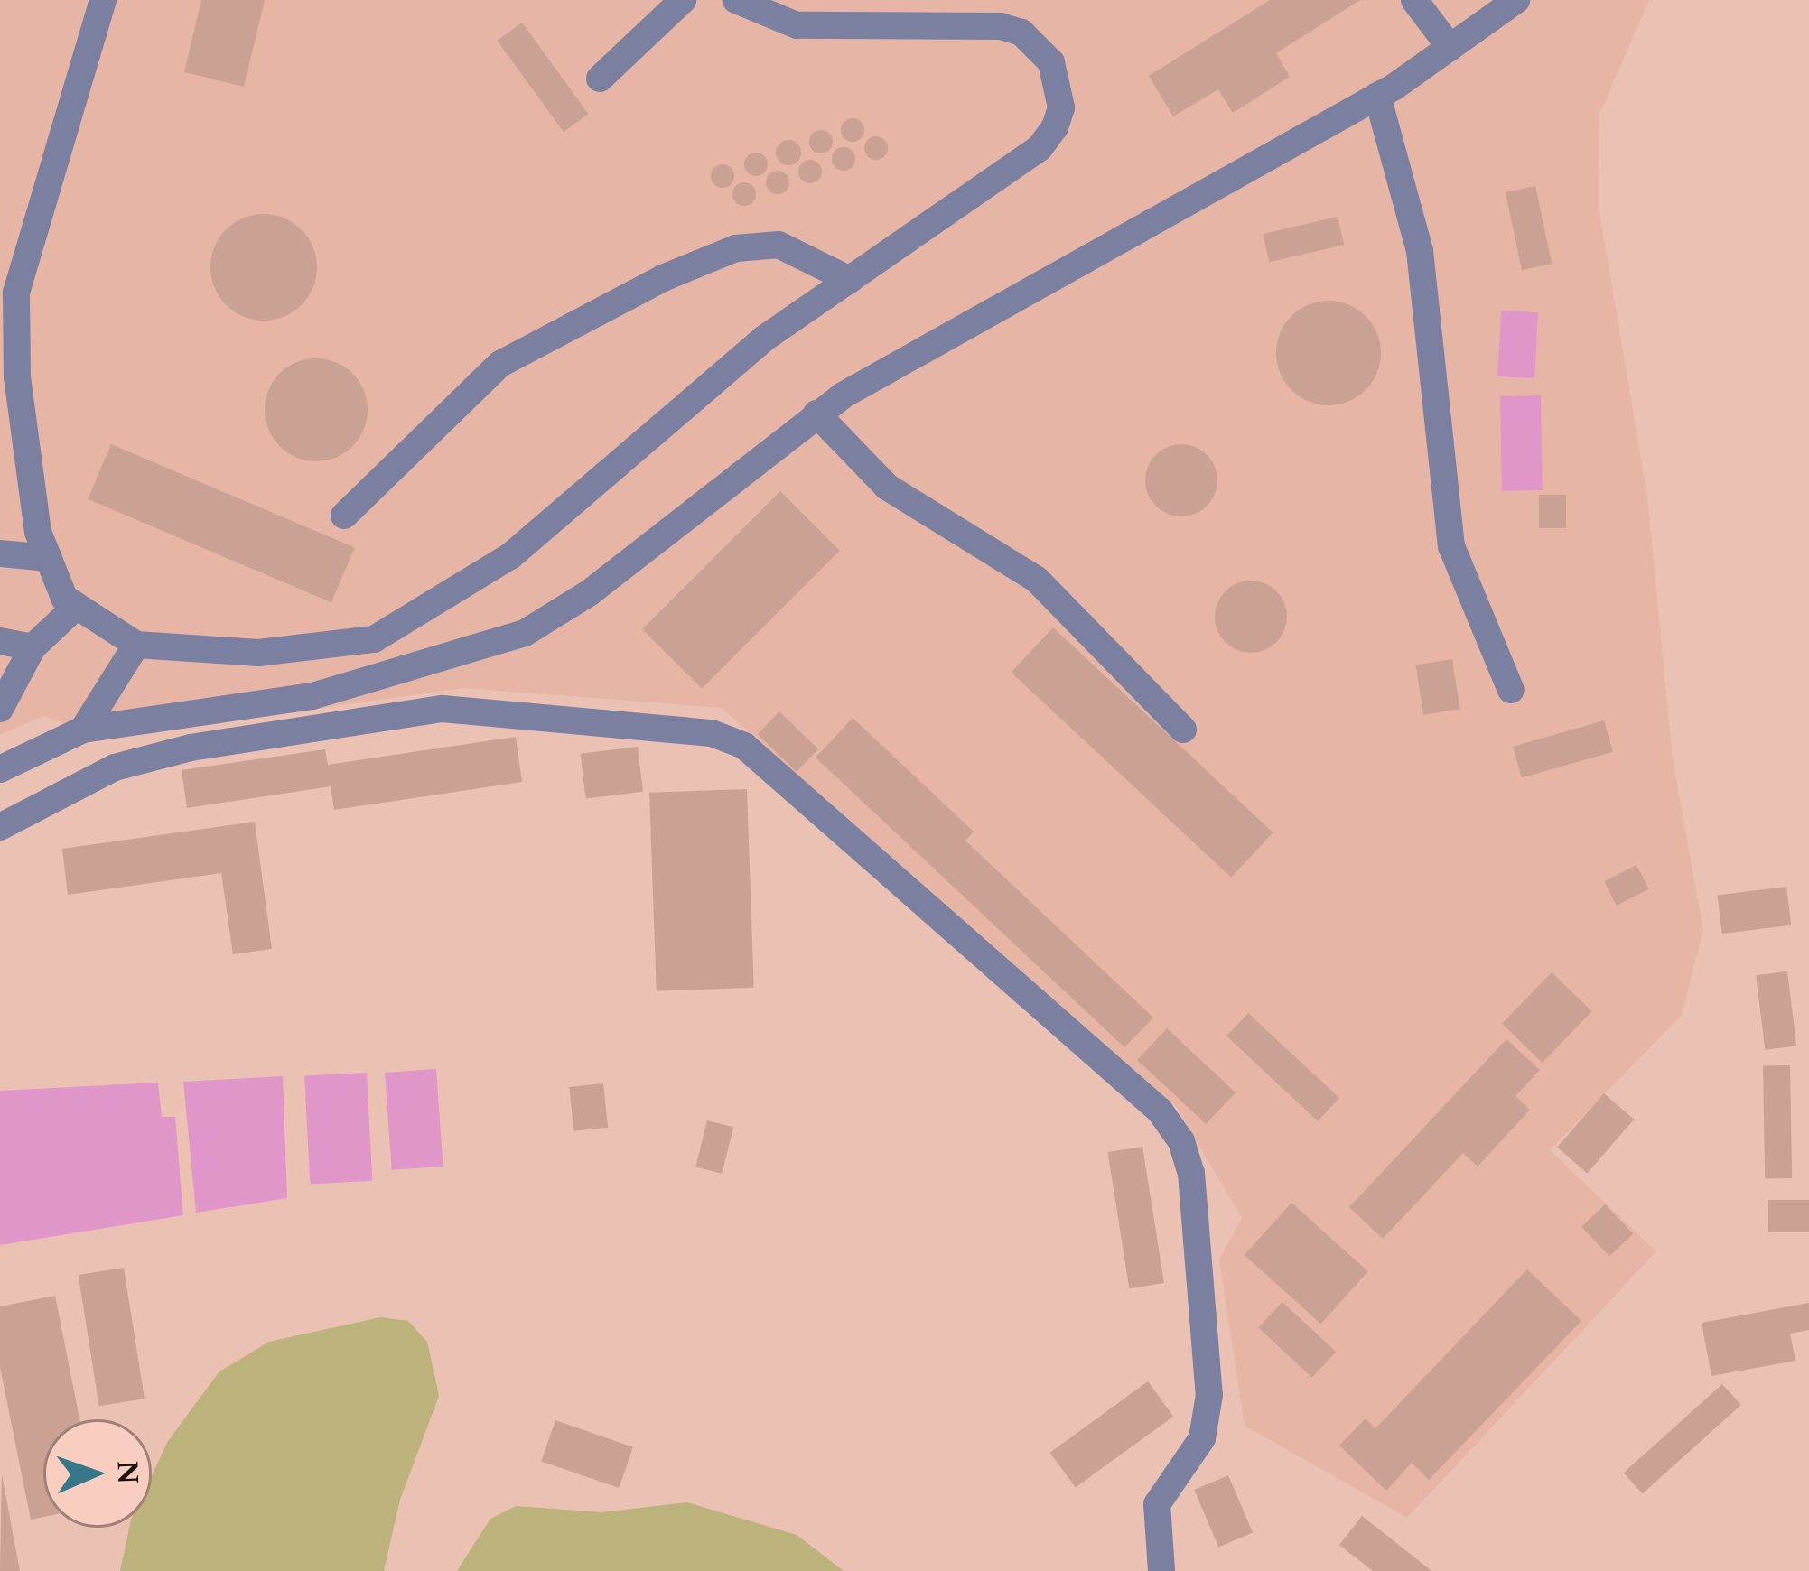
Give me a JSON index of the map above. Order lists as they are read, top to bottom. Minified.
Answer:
{"north":"right"}
